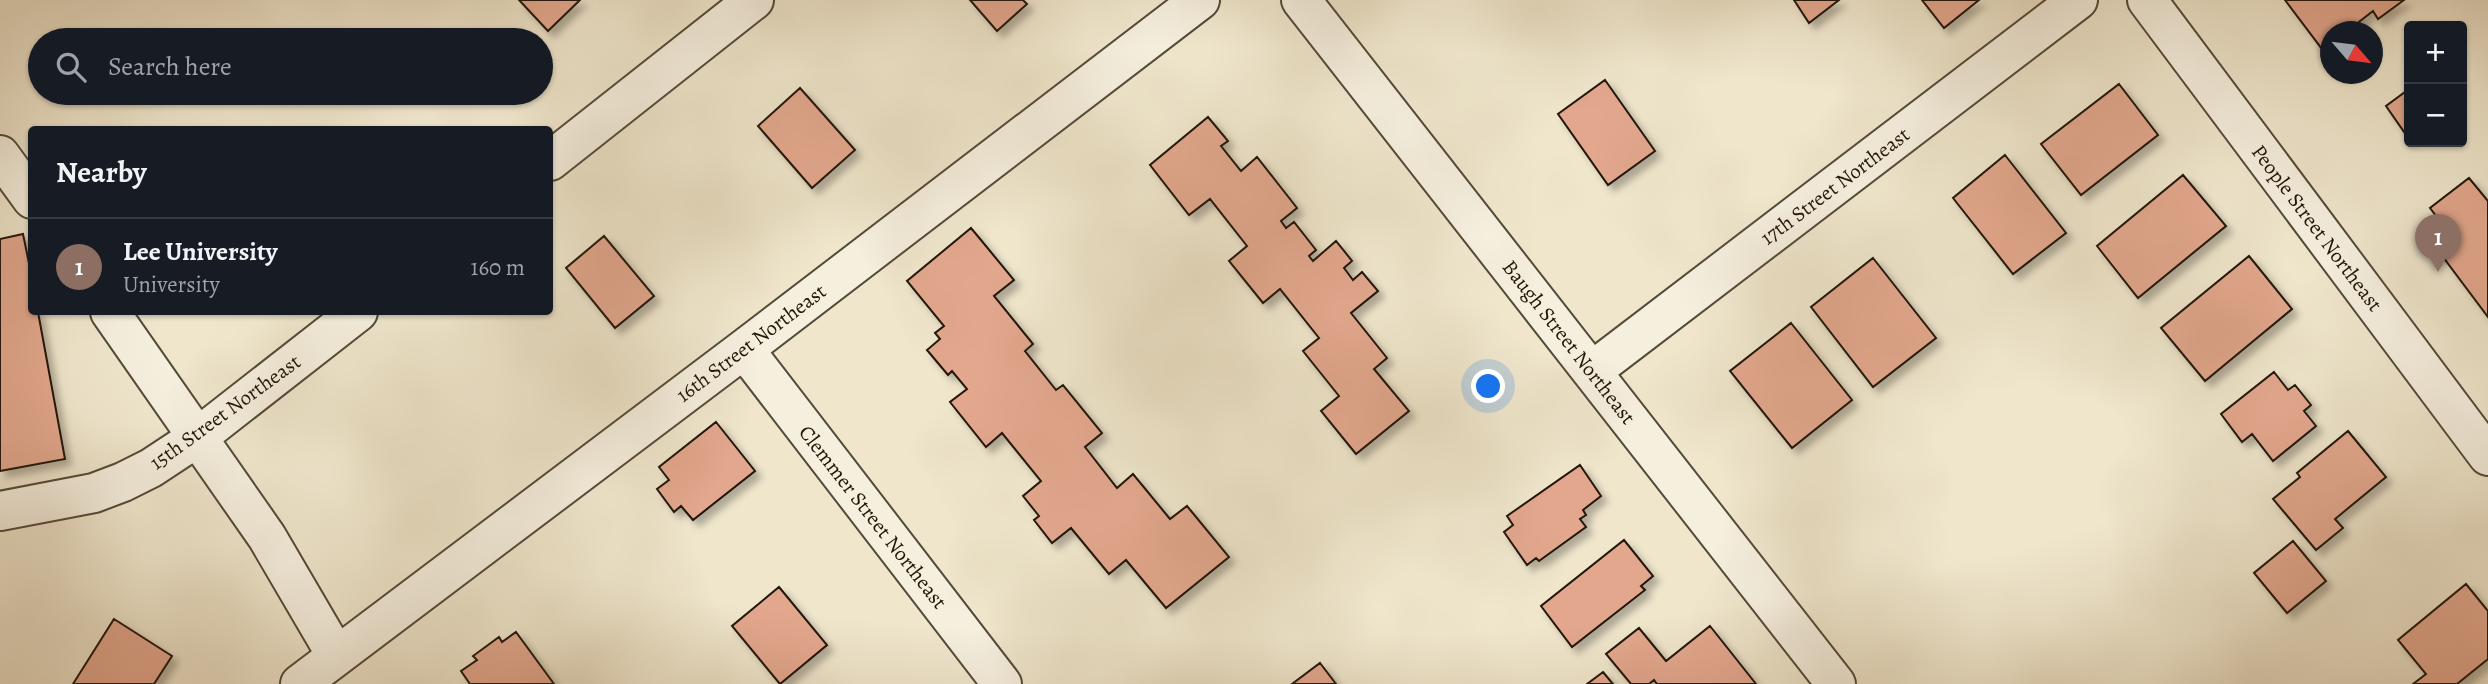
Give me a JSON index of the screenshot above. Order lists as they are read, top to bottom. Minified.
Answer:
{"streets":{"street":["17th Street Northeast","People Street Northeast","Baugh Street Northeast","16th Street Northeast","15th Street Northeast","Clemmer Street Northeast"]},"crossings":[["17th Street Northeast","Baugh Street Northeast"],["16th Street Northeast","Clemmer Street Northeast"]],"north":"bottom right","page":{"map_buttons":["+","−"],"search":"Search here","heading":"Nearby","pins":"1","list":[{"mark":"1","name":"Lee University","note":"University","value":"160 m"}]}}
